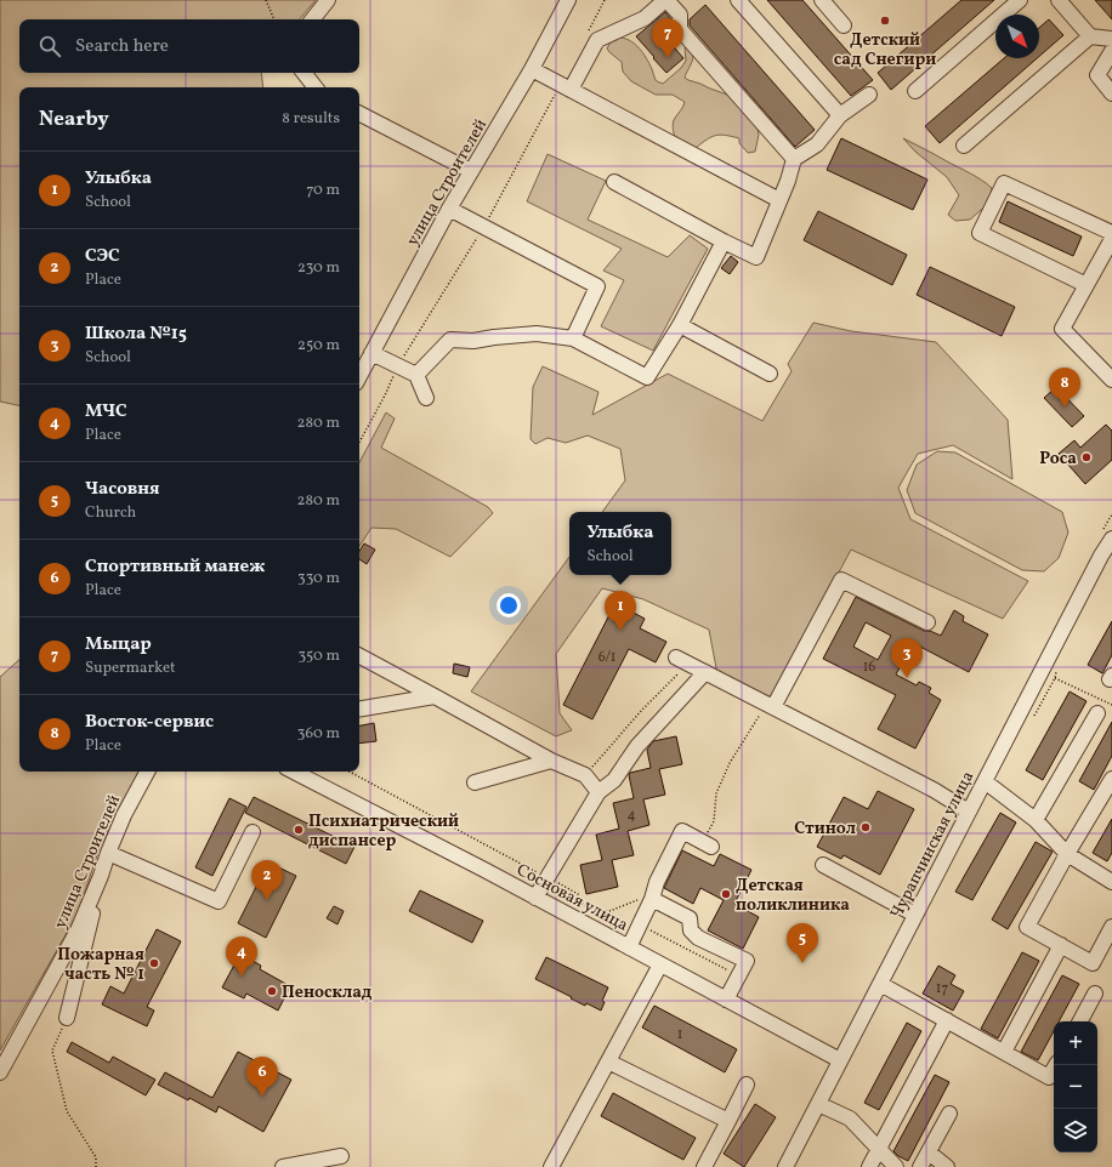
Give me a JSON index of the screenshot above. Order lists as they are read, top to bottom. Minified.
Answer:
{"streets":{"street":["улица Строителей","Чурапчинская улица","Сосновая улица"]},"crossings":[["Чурапчинская улица","Сосновая улица"]],"places":["Детский сад Снегири","Роса","Стинол","Психиатрический диспансер","Детская поликлиника","Пожарная часть № 1","Пеносклад"],"house_numbers":["6/1","16","4","17","1"],"north":"bottom right","page":{"pins":["7","8","1","3","2","5","4","6"],"search":"Search here","heading":["Nearby","8 results"],"list":[{"mark":"1","name":"Улыбка","note":"School","value":"70 m"},{"mark":"2","name":"СЭС","note":"Place","value":"230 m"},{"mark":"3","name":"Школа №15","note":"School","value":"250 m"},{"mark":"4","name":"МЧС","note":"Place","value":"280 m"},{"mark":"5","name":"Часовня","note":"Church","value":"280 m"},{"mark":"6","name":"Спортивный манеж","note":"Place","value":"330 m"},{"mark":"7","name":"Мыцар","note":"Supermarket","value":"350 m"},{"mark":"8","name":"Восток-сервис","note":"Place","value":"360 m"}],"popup":["Улыбка","School"],"map_buttons":["+","−"]}}
